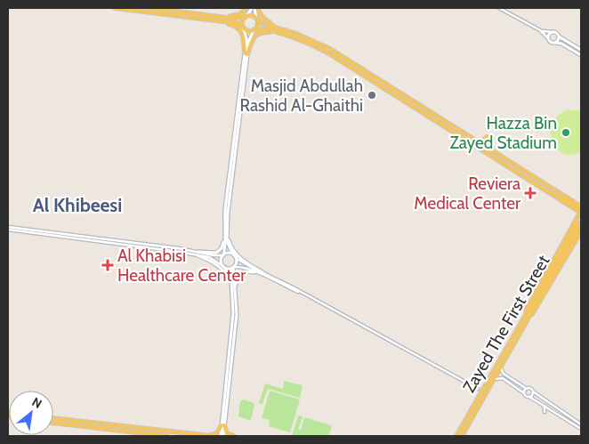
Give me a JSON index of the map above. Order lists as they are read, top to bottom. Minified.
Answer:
{"streets":{"main road":["Zayed The First Street"]},"districts":["Al Khibeesi"],"places":{"other":["Masjid Abdullah Rashid Al-Ghaithi","Hazza Bin Zayed Stadium"],"health":["Reviera Medical Center","Al Khabisi Healthcare Center"]},"north":"top right"}
